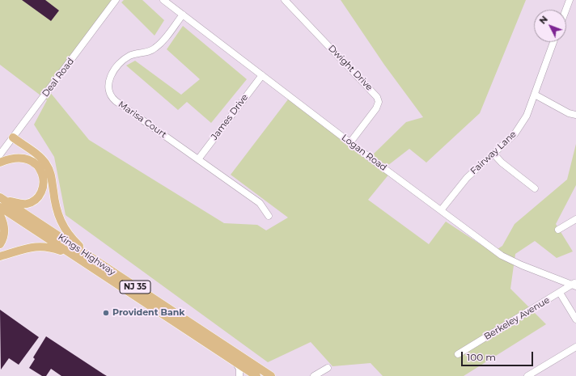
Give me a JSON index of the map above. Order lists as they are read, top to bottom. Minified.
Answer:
{"streets":{"main road":["Kings Highway","NJ 35"],"street":["Dwight Drive","Deal Road","James Drive","Marisa Court","Logan Road","Fairway Lane","Berkeley Avenue"]},"crossings":[["Dwight Drive","Logan Road"],["James Drive","Marisa Court"],["James Drive","Logan Road"],["Marisa Court","Logan Road"],["Logan Road","Fairway Lane"],["Logan Road","Berkeley Avenue"]],"places":["Provident Bank"],"scale_bar":"100 m","north":"top left"}
